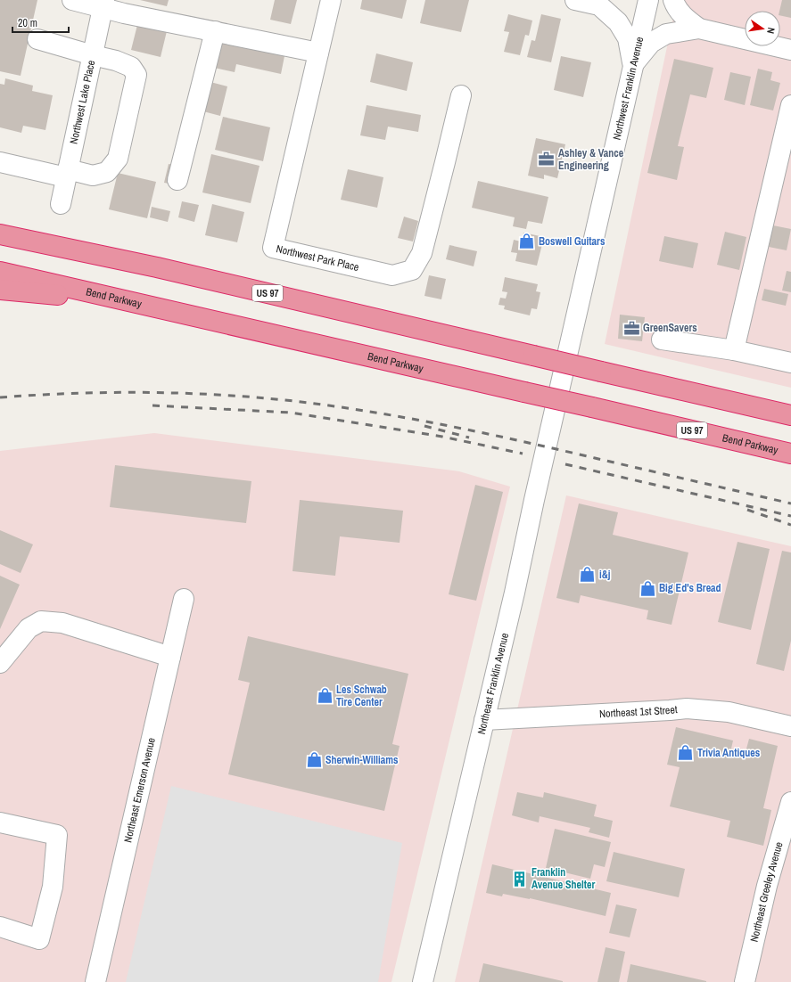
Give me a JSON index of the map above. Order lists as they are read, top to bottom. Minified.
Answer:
{"streets":{"highway":["US 97","Bend Parkway"],"street":["Northwest Franklin Avenue","Northwest Lake Place","Northwest Park Place","Northeast Franklin Avenue","Northeast 1st Street","Northeast Emerson Avenue","Northeast Greeley Avenue"]},"crossings":[["Northwest Franklin Avenue","Northeast Franklin Avenue"],["Northeast Franklin Avenue","Northeast 1st Street"]],"places":{"office":["Ashley & Vance Engineering","GreenSavers"],"shop":["Boswell Guitars","i&j","Big Ed's Bread","Les Schwab Tire Center","Trivia Antiques","Sherwin-Williams"],"building":["Franklin Avenue Shelter"]},"scale_bar":"20 m","north":"right"}
